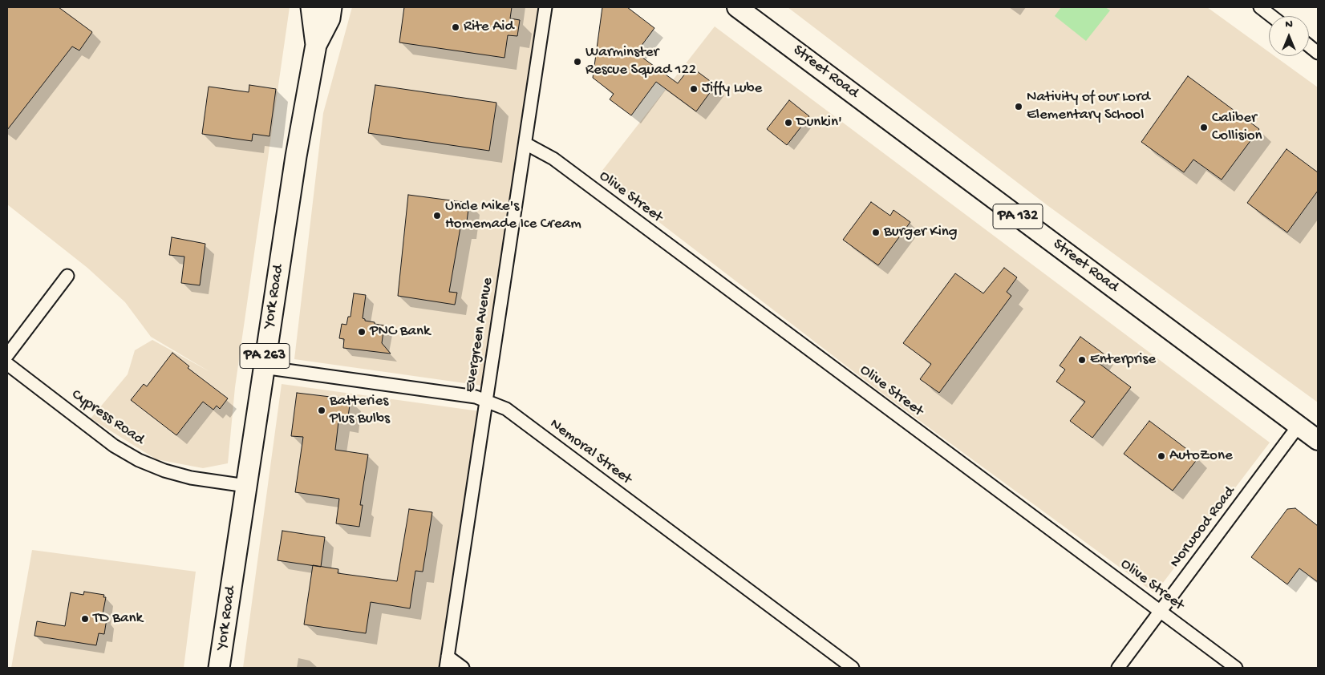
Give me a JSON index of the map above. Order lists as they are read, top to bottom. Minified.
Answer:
{"streets":{"highway":["York Road","PA 263"],"main road":["Street Road","PA 132"],"street":["Olive Street","Evergreen Avenue","Cypress Road","Nemoral Street","Norwood Road"]},"crossings":[["Street Road","Norwood Road"],["Olive Street","Evergreen Avenue"],["Olive Street","Norwood Road"],["York Road","Cypress Road"],["York Road","Nemoral Street"],["Evergreen Avenue","Nemoral Street"]],"places":["Rite Aid","Warminster Rescue Squad 122","Jiffy Lube","Nativity of our Lord Elementary School","Dunkin'","Caliber Collision","Uncle Mike's Homemade Ice Cream","Burger King","PNC Bank","Enterprise","Batteries Plus Bulbs","AutoZone","TD Bank"],"north":"top"}
